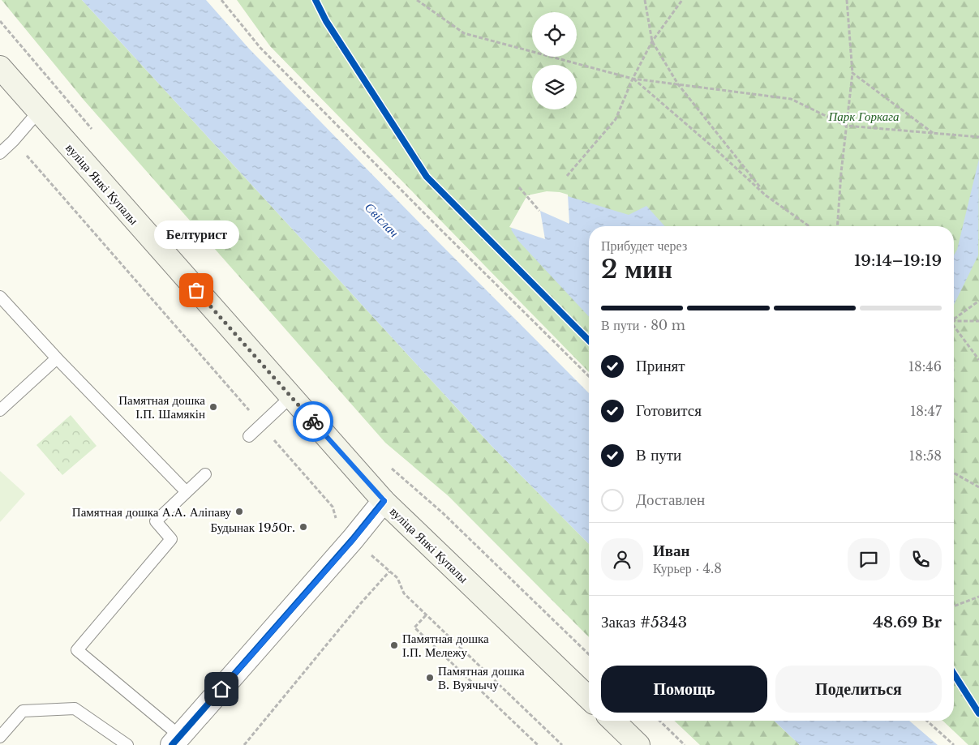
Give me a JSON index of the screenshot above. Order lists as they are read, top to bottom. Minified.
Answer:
{"streets":{"main road":["вуліца Янкі Купалы"]},"water":["Свіслач"],"parks":["Парк Горкага"],"places":["Белтурист","Памятная дошка І.П. Шамякін","Памятная дошка А.А. Аліпаву","Будынак 1950г.","Памятная дошка І.П. Мележу","Памятная дошка В. Вуячычу"],"page":{"bubble":"Белтурист","heading":["2 мин","Прибудет через","19:14–19:19"],"panel":["Иван","Курьер · 4.8","Заказ #5343","48.69 Br"],"bar":"В пути · 80 m","list":[["Принят","18:46"],["Готовится","18:47"],["В пути","18:58"],"Доставлен"],"buttons":["Помощь","Поделиться"]}}
